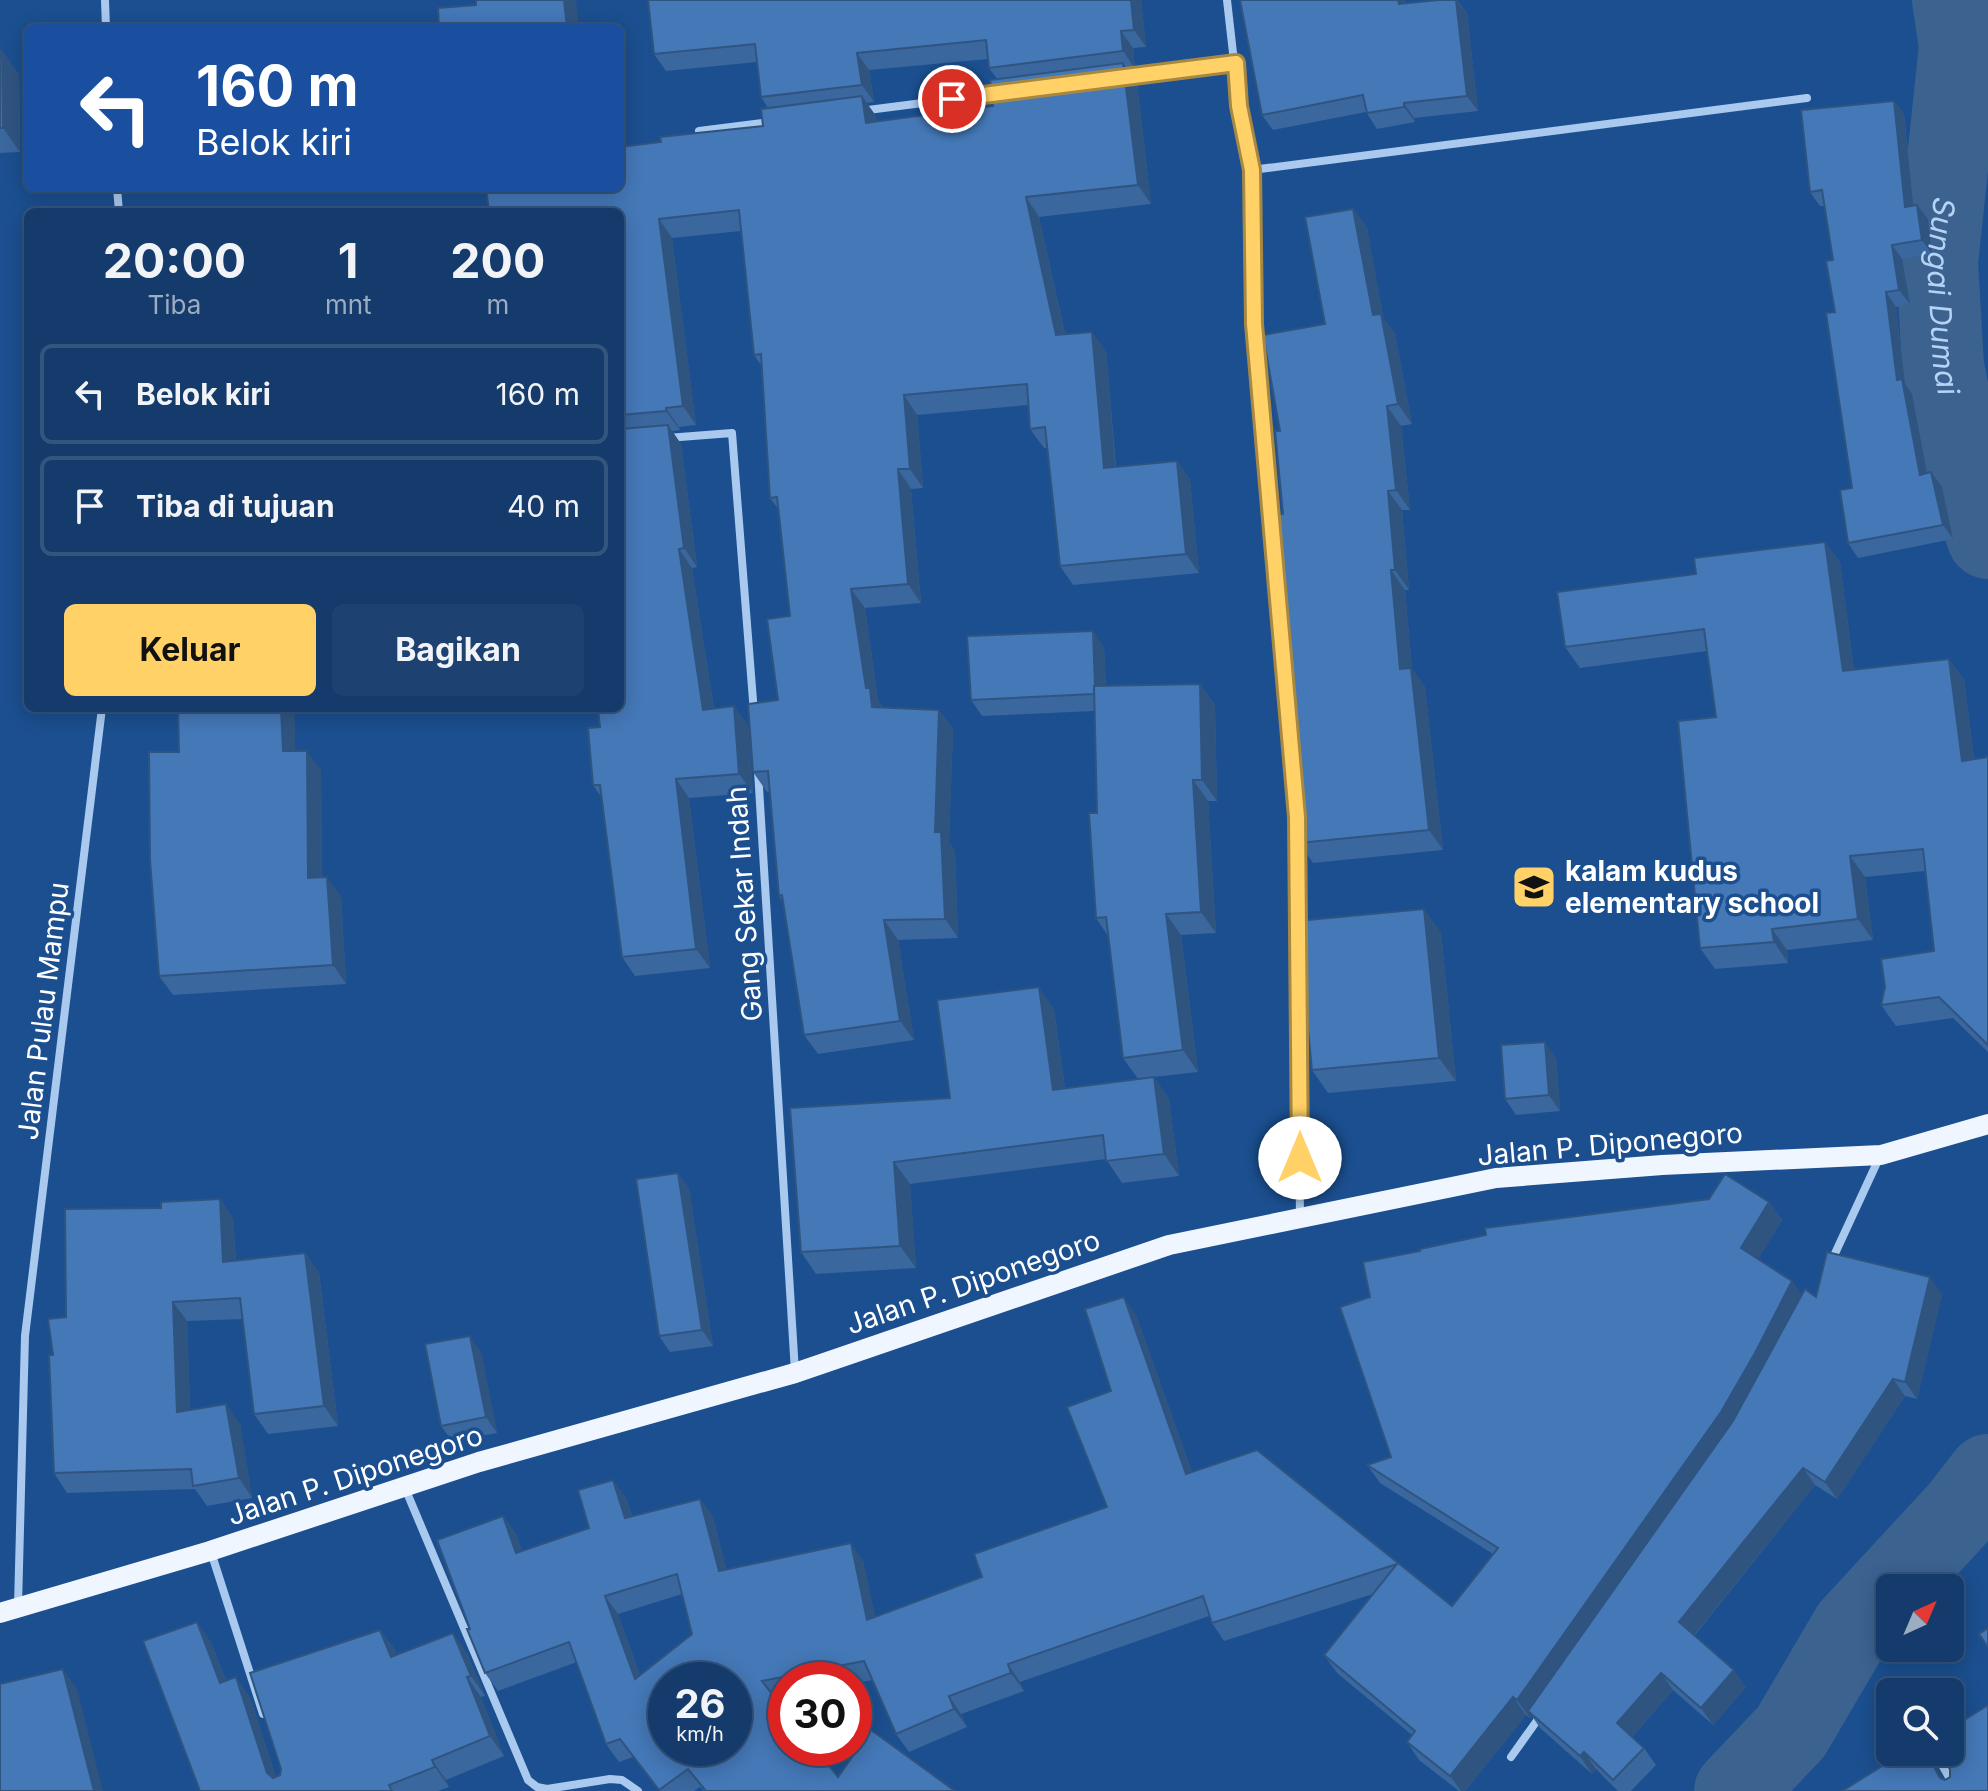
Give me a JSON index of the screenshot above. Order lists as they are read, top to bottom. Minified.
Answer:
{"streets":{"main road":["Jalan P. Diponegoro"],"street":["Gang Sekar Indah","Jalan Pulau Mampu"]},"crossings":[["Gang Sekar Indah","Jalan P. Diponegoro"],["Jalan Pulau Mampu","Jalan P. Diponegoro"]],"water":["Sungai Dumai"],"places":{"school or university":["kalam kudus elementary school"]},"north":"top right","page":{"turn":["160 m","Belok kiri"],"eta":["20:00","Tiba","1","mnt","200","m"],"list":[{"name":"Belok kiri","value":"160 m"},{"name":"Tiba di tujuan","value":"40 m"}],"buttons":["Keluar","Bagikan"],"speed":"26 km/h","limit":"30"}}
